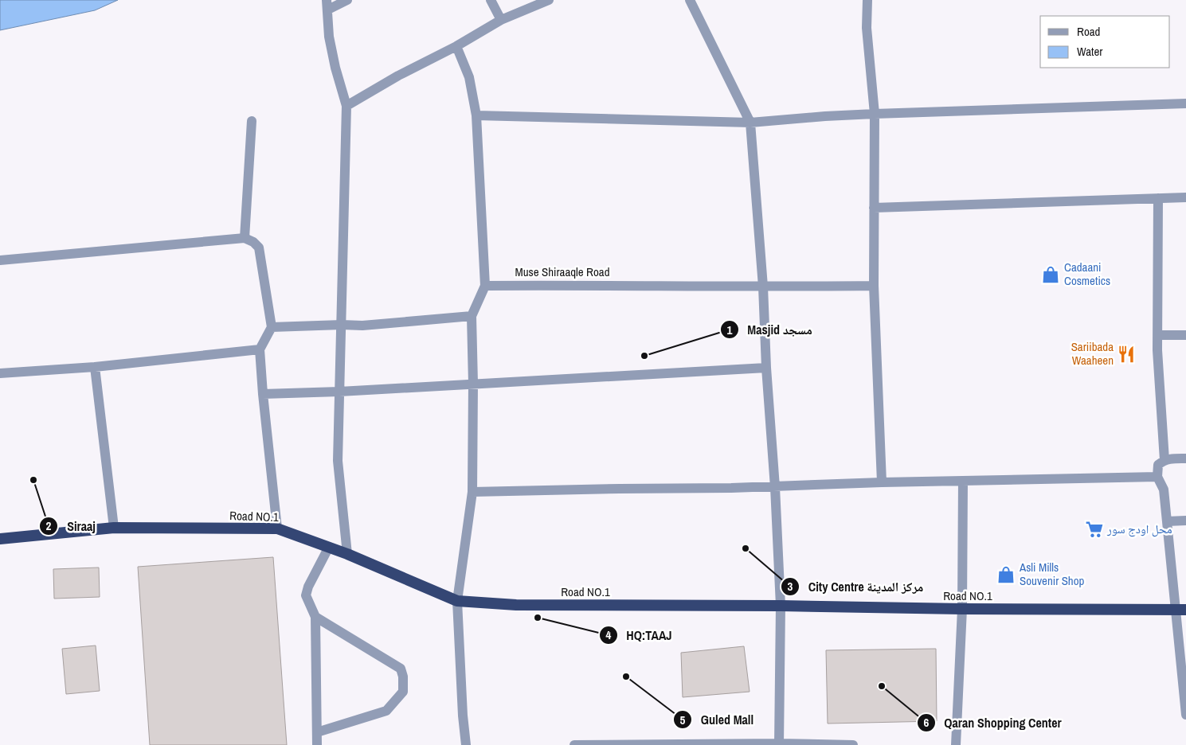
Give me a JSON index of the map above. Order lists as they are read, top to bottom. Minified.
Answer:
{"streets":{"highway":["Road NO.1"],"street":["Muse Shiraaqle Road"]},"places":{"shop":["Cadaani Cosmetics","Asli Mills Souvenir Shop"],"restaurant":["Sariibada Waaheen"],"other":["Masjid مسجد","Siraaj","City Centre مركز المدينة","HQ:TAAJ","Guled Mall","Qaran Shopping Center"],"supermarket":["محل اودج سور"]},"legend":["Road","Water"]}
